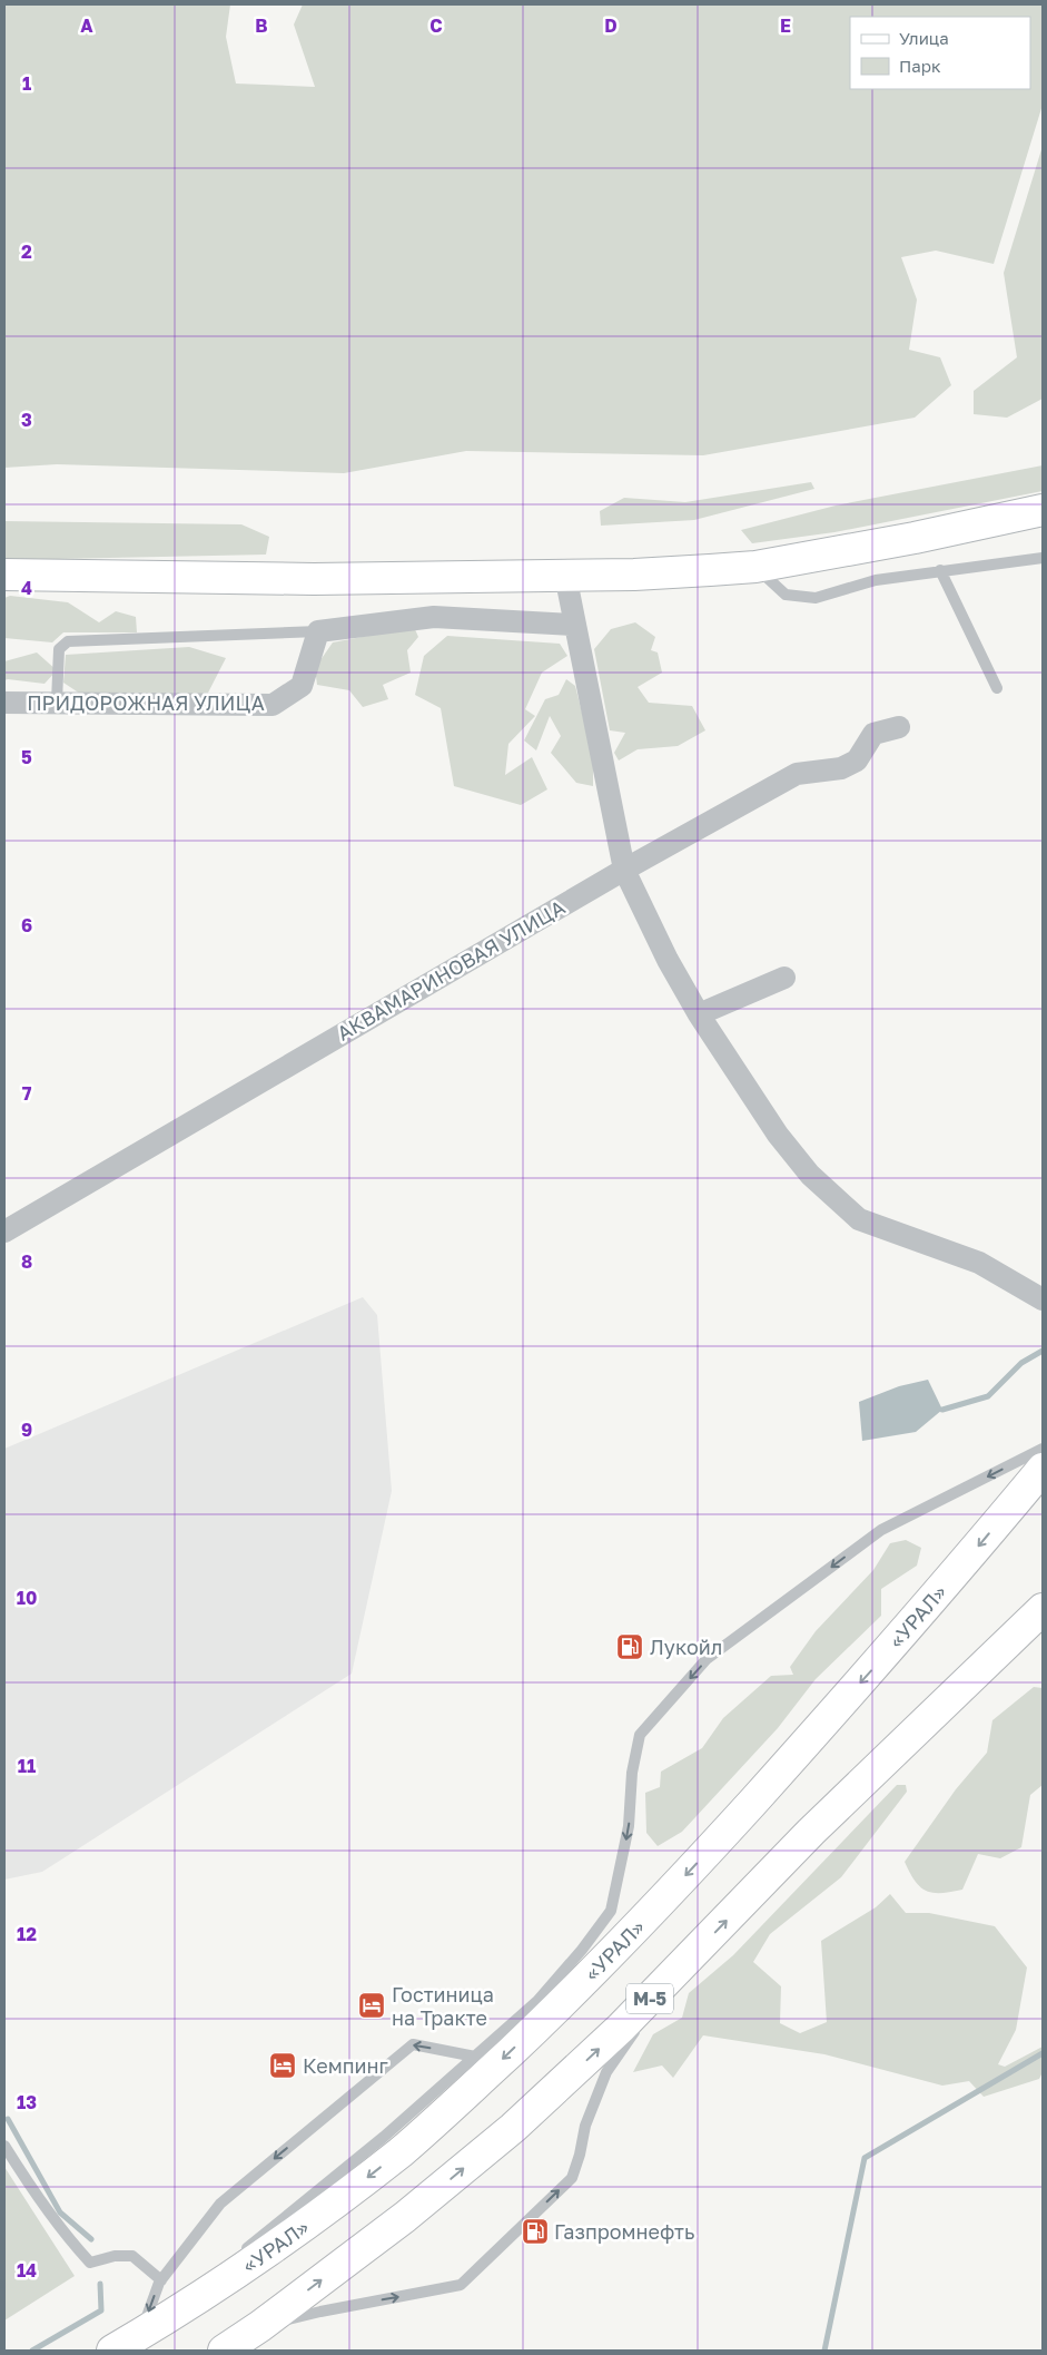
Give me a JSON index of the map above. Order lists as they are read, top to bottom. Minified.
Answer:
{"streets":{"main road":["«УРАЛ»","М-5"],"street":["ПРИДОРОЖНАЯ УЛИЦА","АКВАМАРИНОВАЯ УЛИЦА"]},"places":{"fuel station":["Лукойл","Газпромнефть"],"hotel":["Гостиница на Тракте","Кемпинг"]},"legend":["Улица","Парк"],"grid":{"columns":["A","B","C","D","E"],"rows":["1","2","3","4","5","6","7","8","9","10","11","12","13","14"]}}
